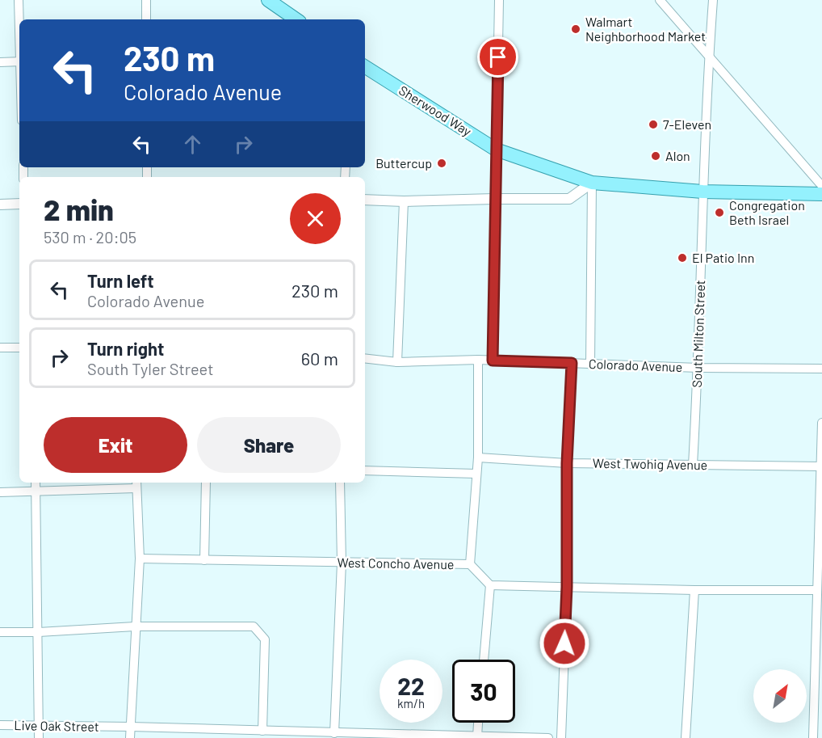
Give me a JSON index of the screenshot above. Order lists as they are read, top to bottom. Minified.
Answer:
{"streets":{"main road":["Sherwood Way"],"street":["South Milton Street","Colorado Avenue","West Twohig Avenue","West Concho Avenue","Live Oak Street"]},"crossings":[["Sherwood Way","South Milton Street"],["South Milton Street","Colorado Avenue"],["South Milton Street","West Twohig Avenue"]],"places":["Walmart Neighborhood Market","7-Eleven","Alon","Buttercup","Congregation Beth Israel","El Patio Inn"],"north":"top right","page":{"turn":["230 m","Colorado Avenue"],"heading":["2 min","530 m · 20:05"],"list":[{"name":"Turn left","note":"Colorado Avenue","value":"230 m"},{"name":"Turn right","note":"South Tyler Street","value":"60 m"}],"buttons":["Exit","Share"],"speed":"22 km/h","limit":"30"}}
